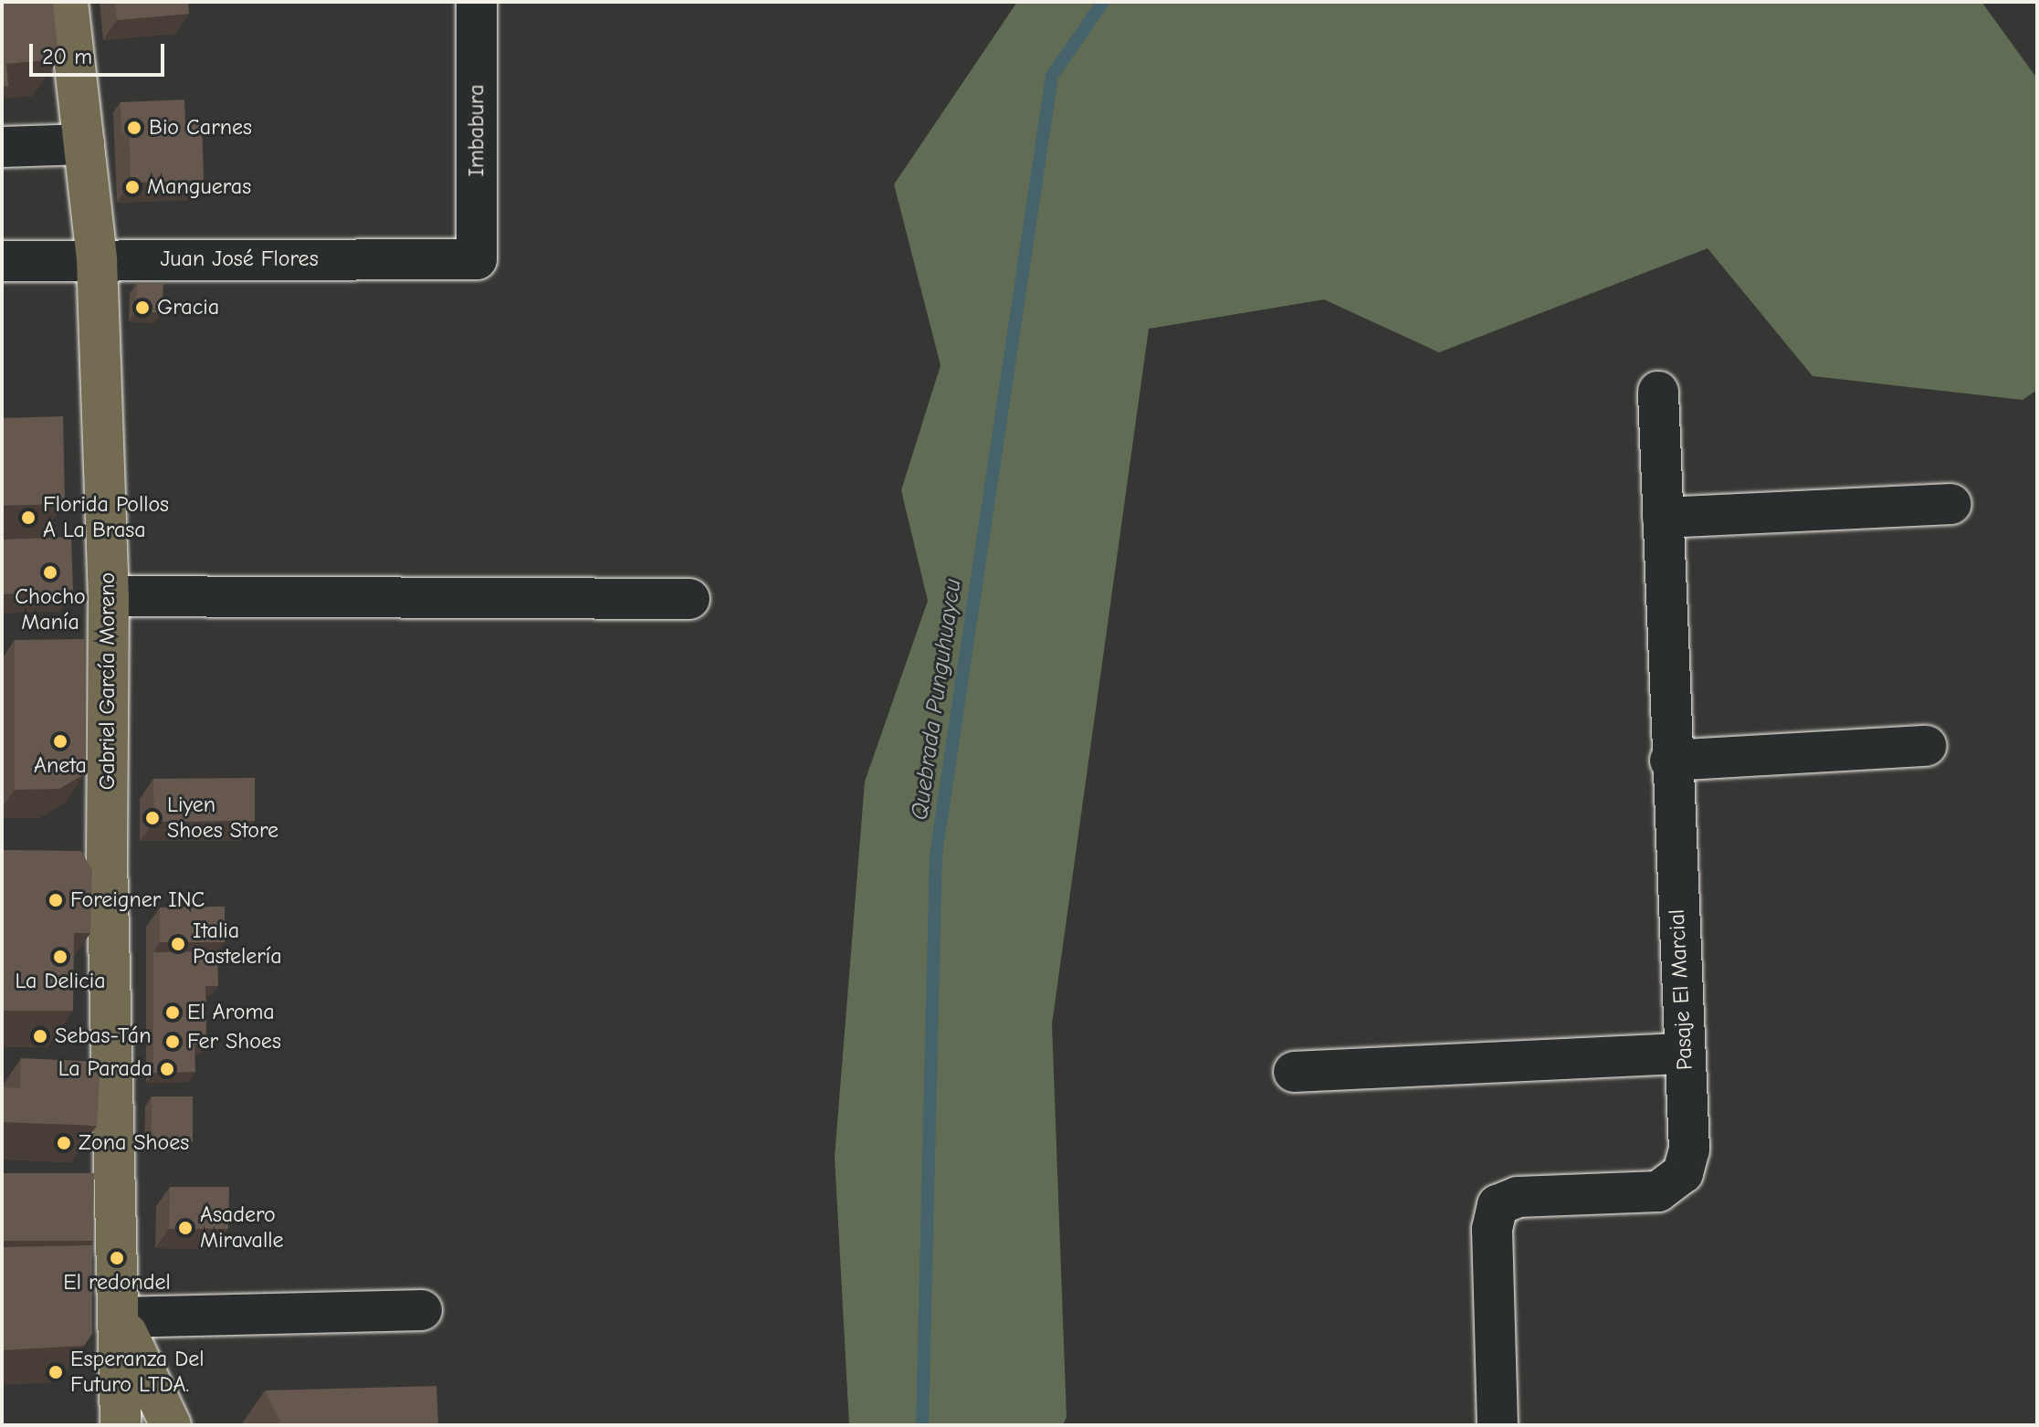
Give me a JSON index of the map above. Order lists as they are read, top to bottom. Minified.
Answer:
{"streets":{"main road":["Gabriel García Moreno"],"street":["Imbabura","Juan José Flores","Pasaje El Marcial"]},"crossings":[["Imbabura","Juan José Flores"],["Juan José Flores","Gabriel García Moreno"]],"water":["Quebrada Punguhuaycu"],"places":["Bio Carnes","Mangueras","Gracia","Florida Pollos A La Brasa","Chocho Manía","Aneta","Liyen Shoes Store","Foreigner INC","Italia Pastelería","La Delicia","El Aroma","Sebas-Tán","Fer Shoes","La Parada","Zona Shoes","Asadero Miravalle","El redondel","Esperanza Del Futuro LTDA."],"scale_bar":"20 m"}
